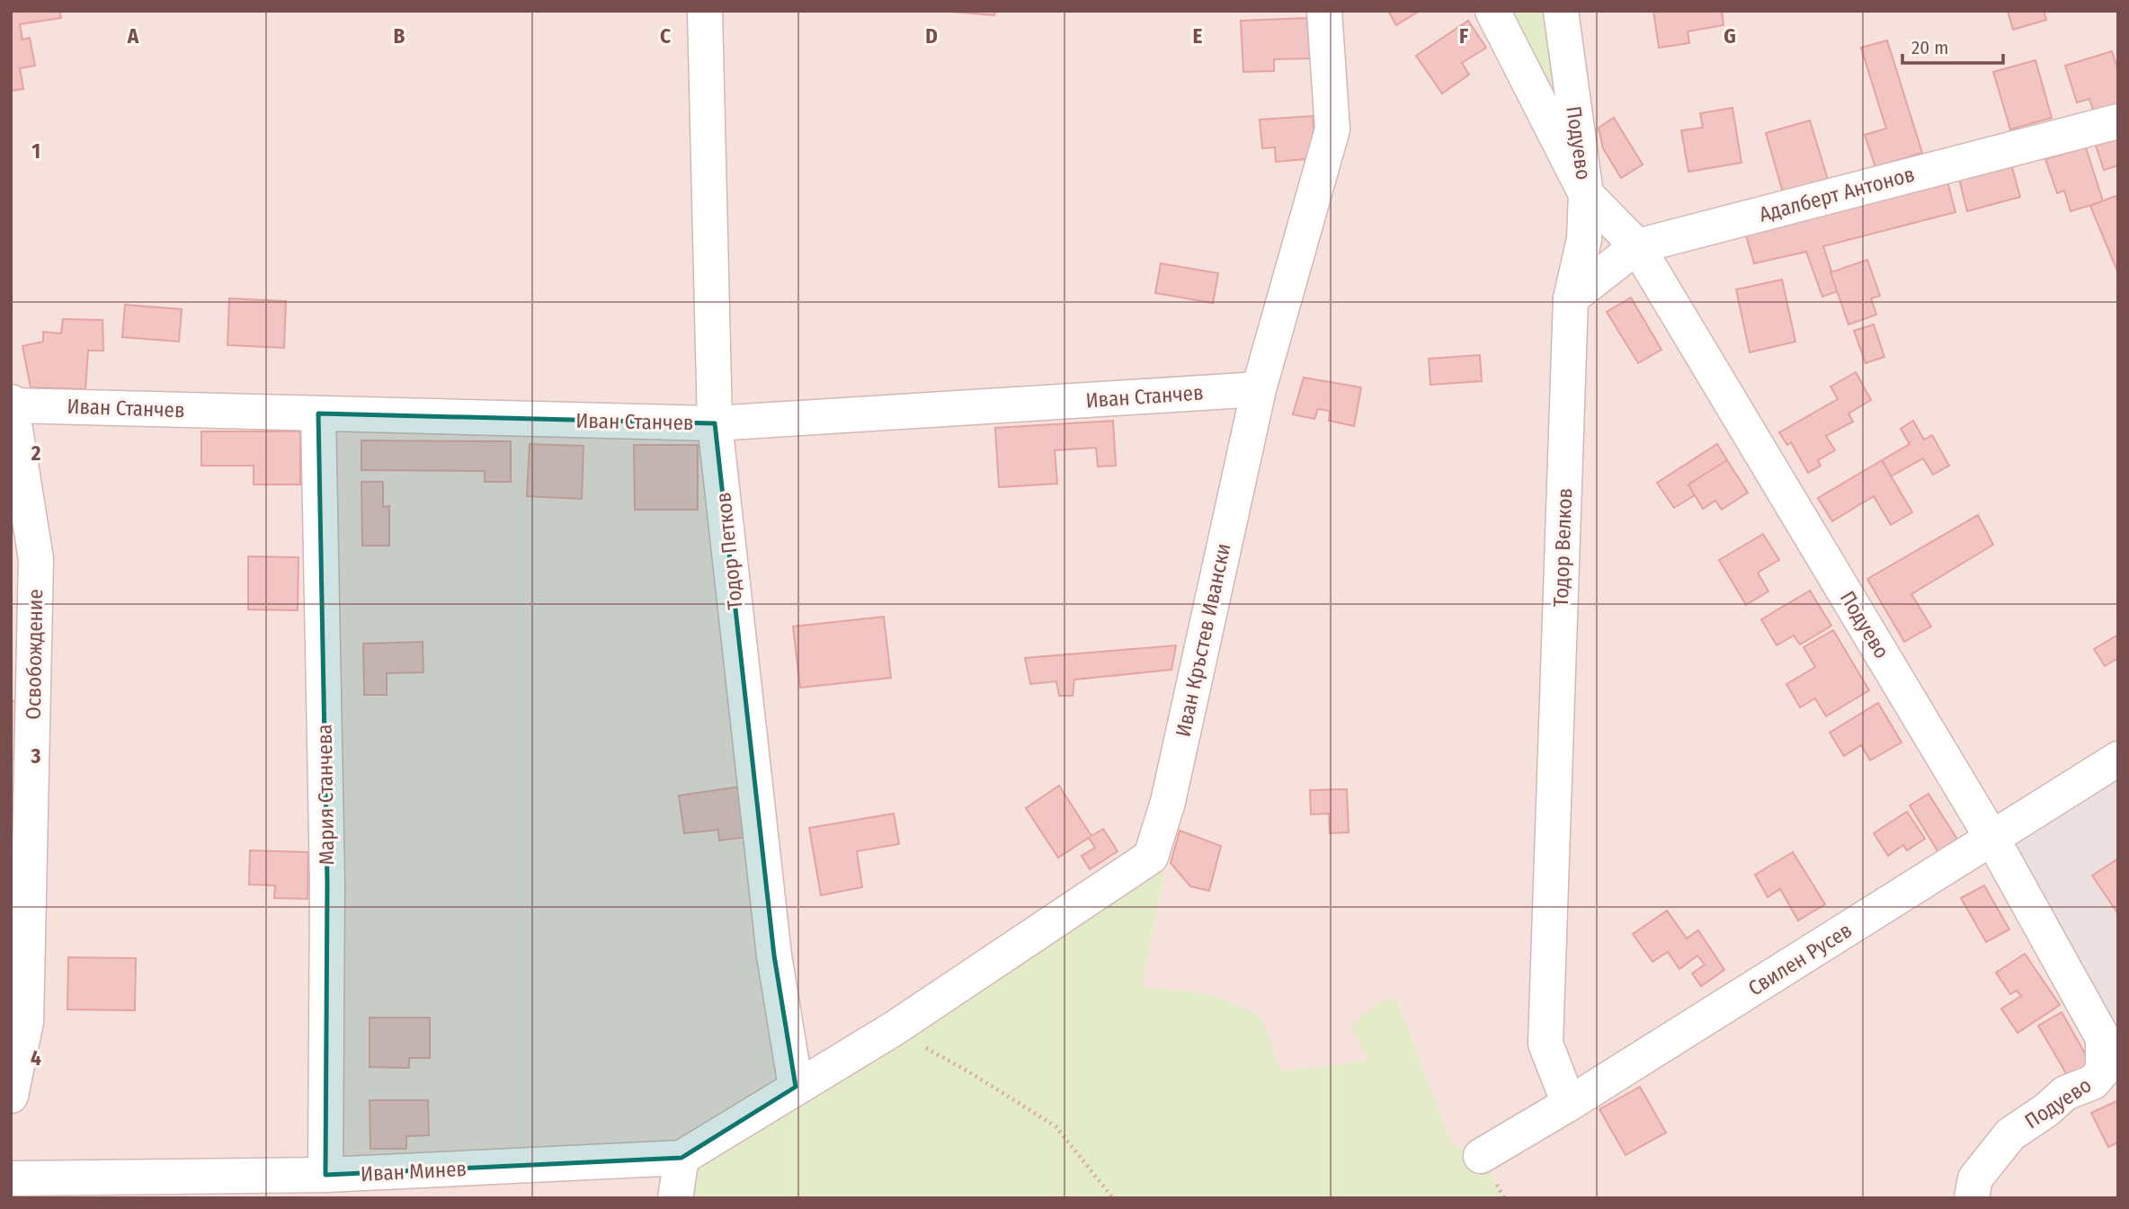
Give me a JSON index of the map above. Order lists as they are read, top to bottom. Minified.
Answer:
{"streets":{"street":["Подуево","Адалберт Антонов","Иван Станчев","Тодор Велков","Тодор Петков","Иван Кръстев Ивански","Освобождение","Мария Станчева","Свилен Русев","Иван Минев"]},"crossings":[["Подуево","Адалберт Антонов"],["Подуево","Тодор Велков"],["Подуево","Свилен Русев"],["Адалберт Антонов","Тодор Велков"],["Иван Станчев","Тодор Петков"],["Иван Станчев","Иван Кръстев Ивански"],["Иван Станчев","Освобождение"],["Иван Станчев","Мария Станчева"],["Тодор Велков","Свилен Русев"],["Тодор Петков","Иван Кръстев Ивански"],["Тодор Петков","Иван Минев"],["Иван Кръстев Ивански","Иван Минев"],["Мария Станчева","Иван Минев"]],"scale_bar":"20 m","grid":{"columns":["A","B","C","D","E","F","G"],"rows":["1","2","3","4"]}}
